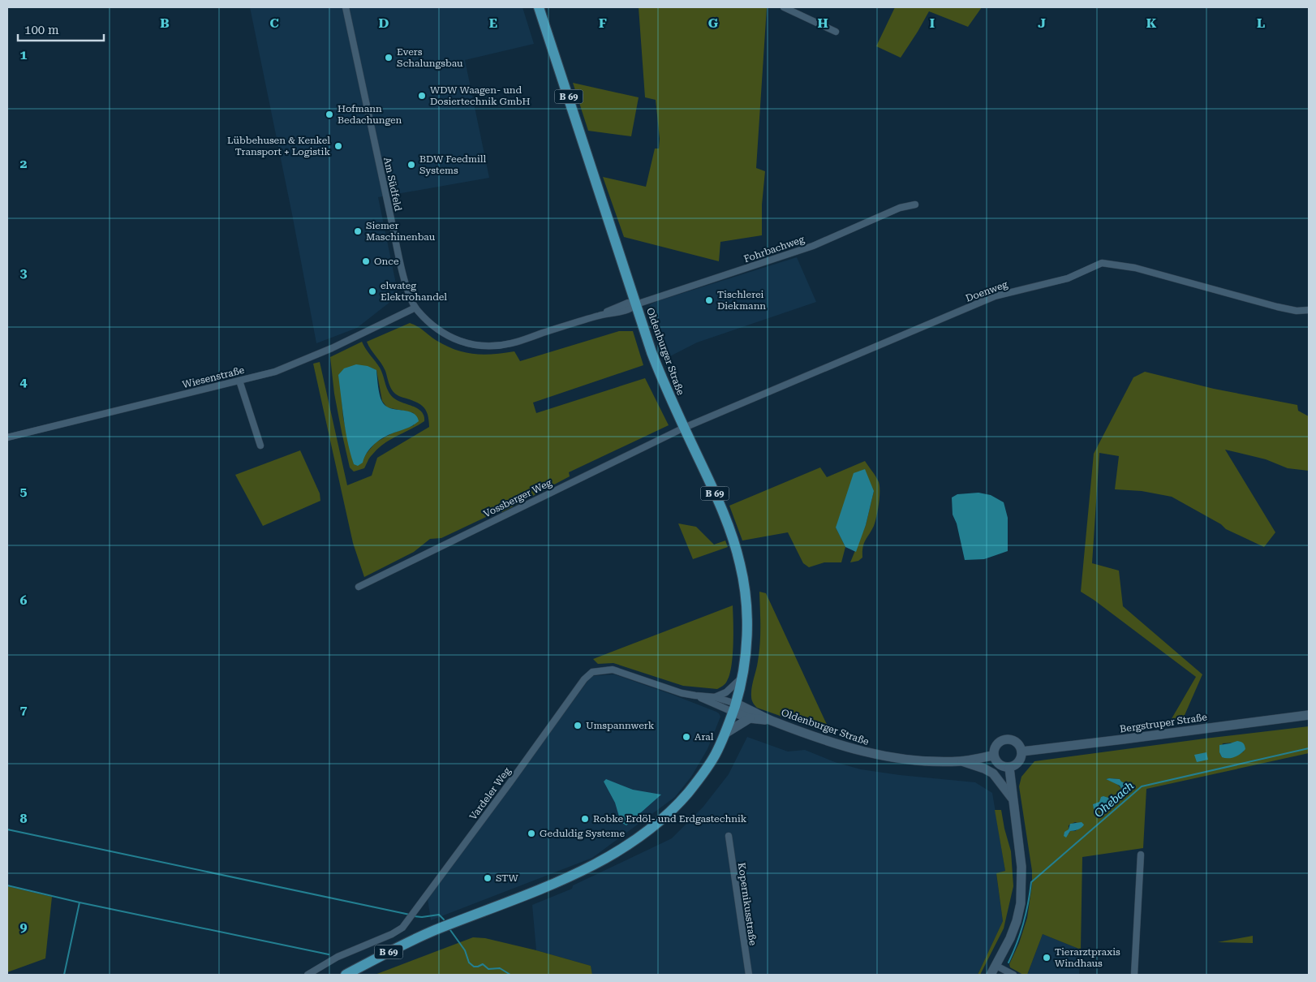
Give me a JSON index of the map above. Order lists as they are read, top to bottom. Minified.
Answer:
{"streets":{"main road":["B 69","Oldenburger Straße","Bergstruper Straße"],"street":["Am Südfeld","Fohrbachweg","Doenweg","Wiesenstraße","Vossberger Weg","Vardeler Weg","Kopernikusstraße"]},"crossings":[["B 69","Oldenburger Straße"],["B 69","Vardeler Weg"],["Am Südfeld","Fohrbachweg"],["Am Südfeld","Oldenburger Straße"],["Am Südfeld","Wiesenstraße"],["Fohrbachweg","Oldenburger Straße"],["Doenweg","Oldenburger Straße"],["Doenweg","Vossberger Weg"],["Oldenburger Straße","Vossberger Weg"],["Oldenburger Straße","Bergstruper Straße"],["Oldenburger Straße","Vardeler Weg"]],"water":["Ohebach"],"places":["Evers Schalungsbau","WDW Waagen- und Dosiertechnik GmbH","Hofmann Bedachungen","Lübbehusen & Kenkel Transport + Logistik","BDW Feedmill Systems","Siemer Maschinenbau","Once","elwateg Elektrohandel","Tischlerei Diekmann","Umspannwerk","Aral","Robke Erdöl- und Erdgastechnik","Geduldig Systeme","STW","Tierarztpraxis Windhaus"],"scale_bar":"100 m","grid":{"columns":["B","C","D","E","F","G","H","I","J","K","L"],"rows":["1","2","3","4","5","6","7","8","9"]}}
